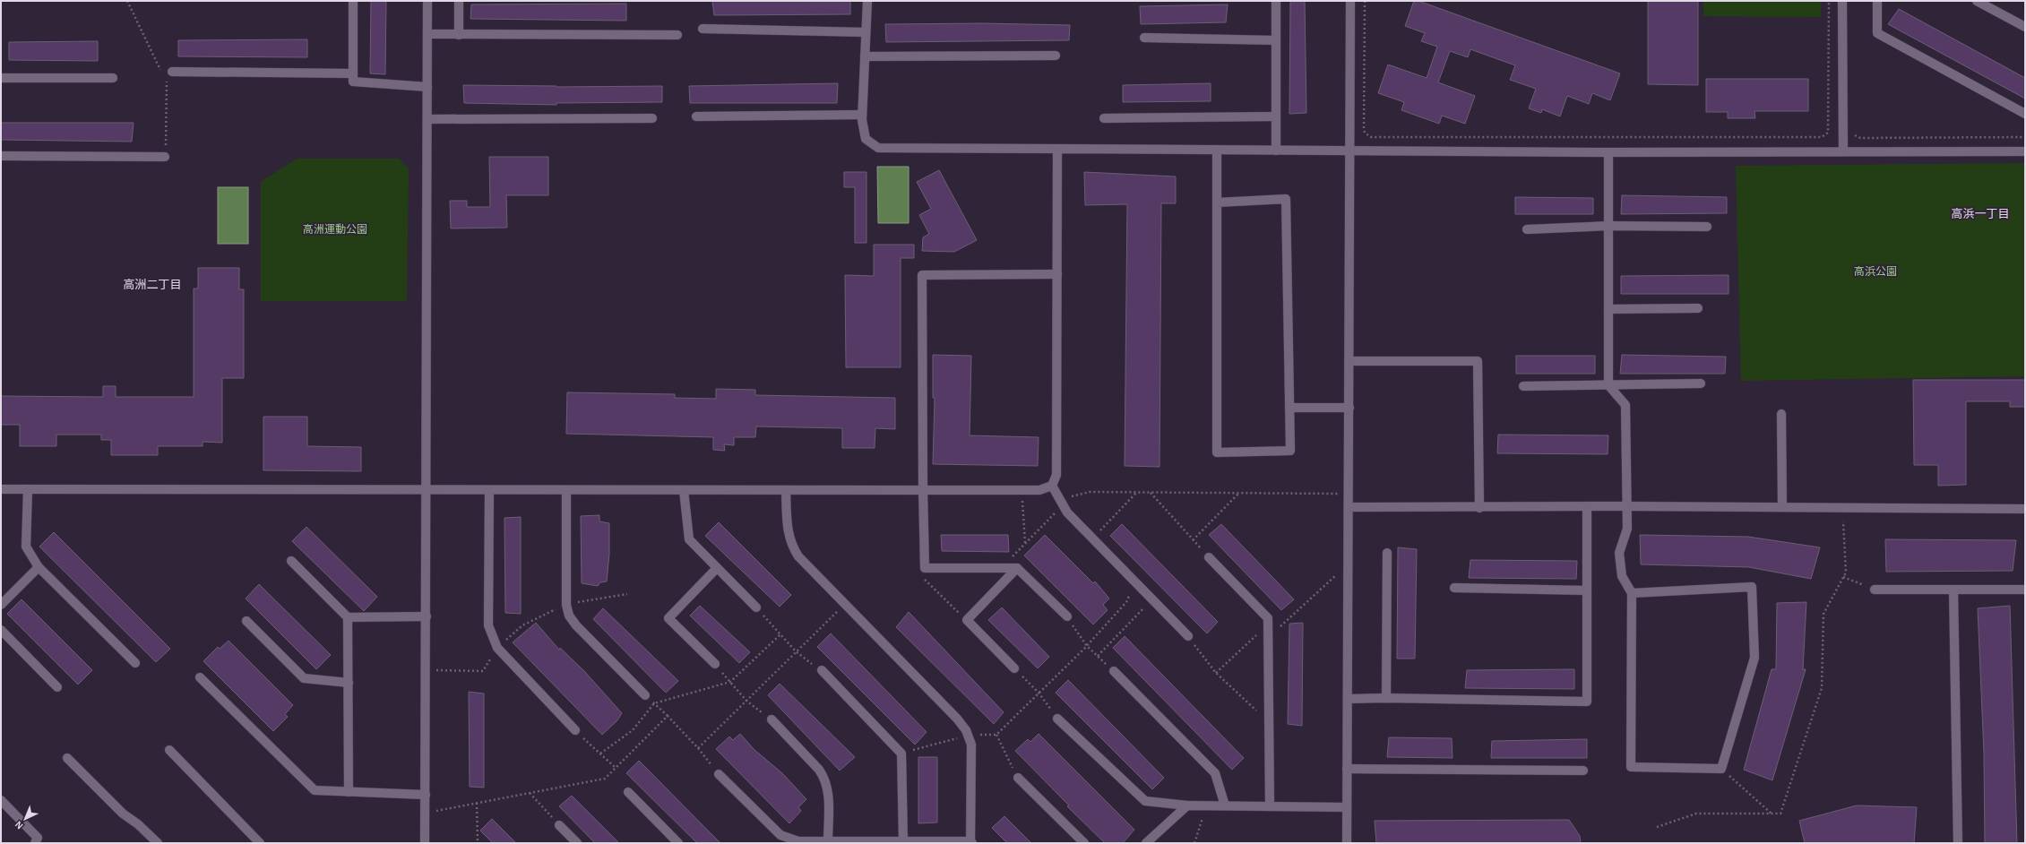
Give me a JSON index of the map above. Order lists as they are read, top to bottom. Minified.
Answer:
{"districts":["高浜一丁目","高洲二丁目"],"parks":["高洲運動公園","高浜公園"],"north":"bottom left"}
